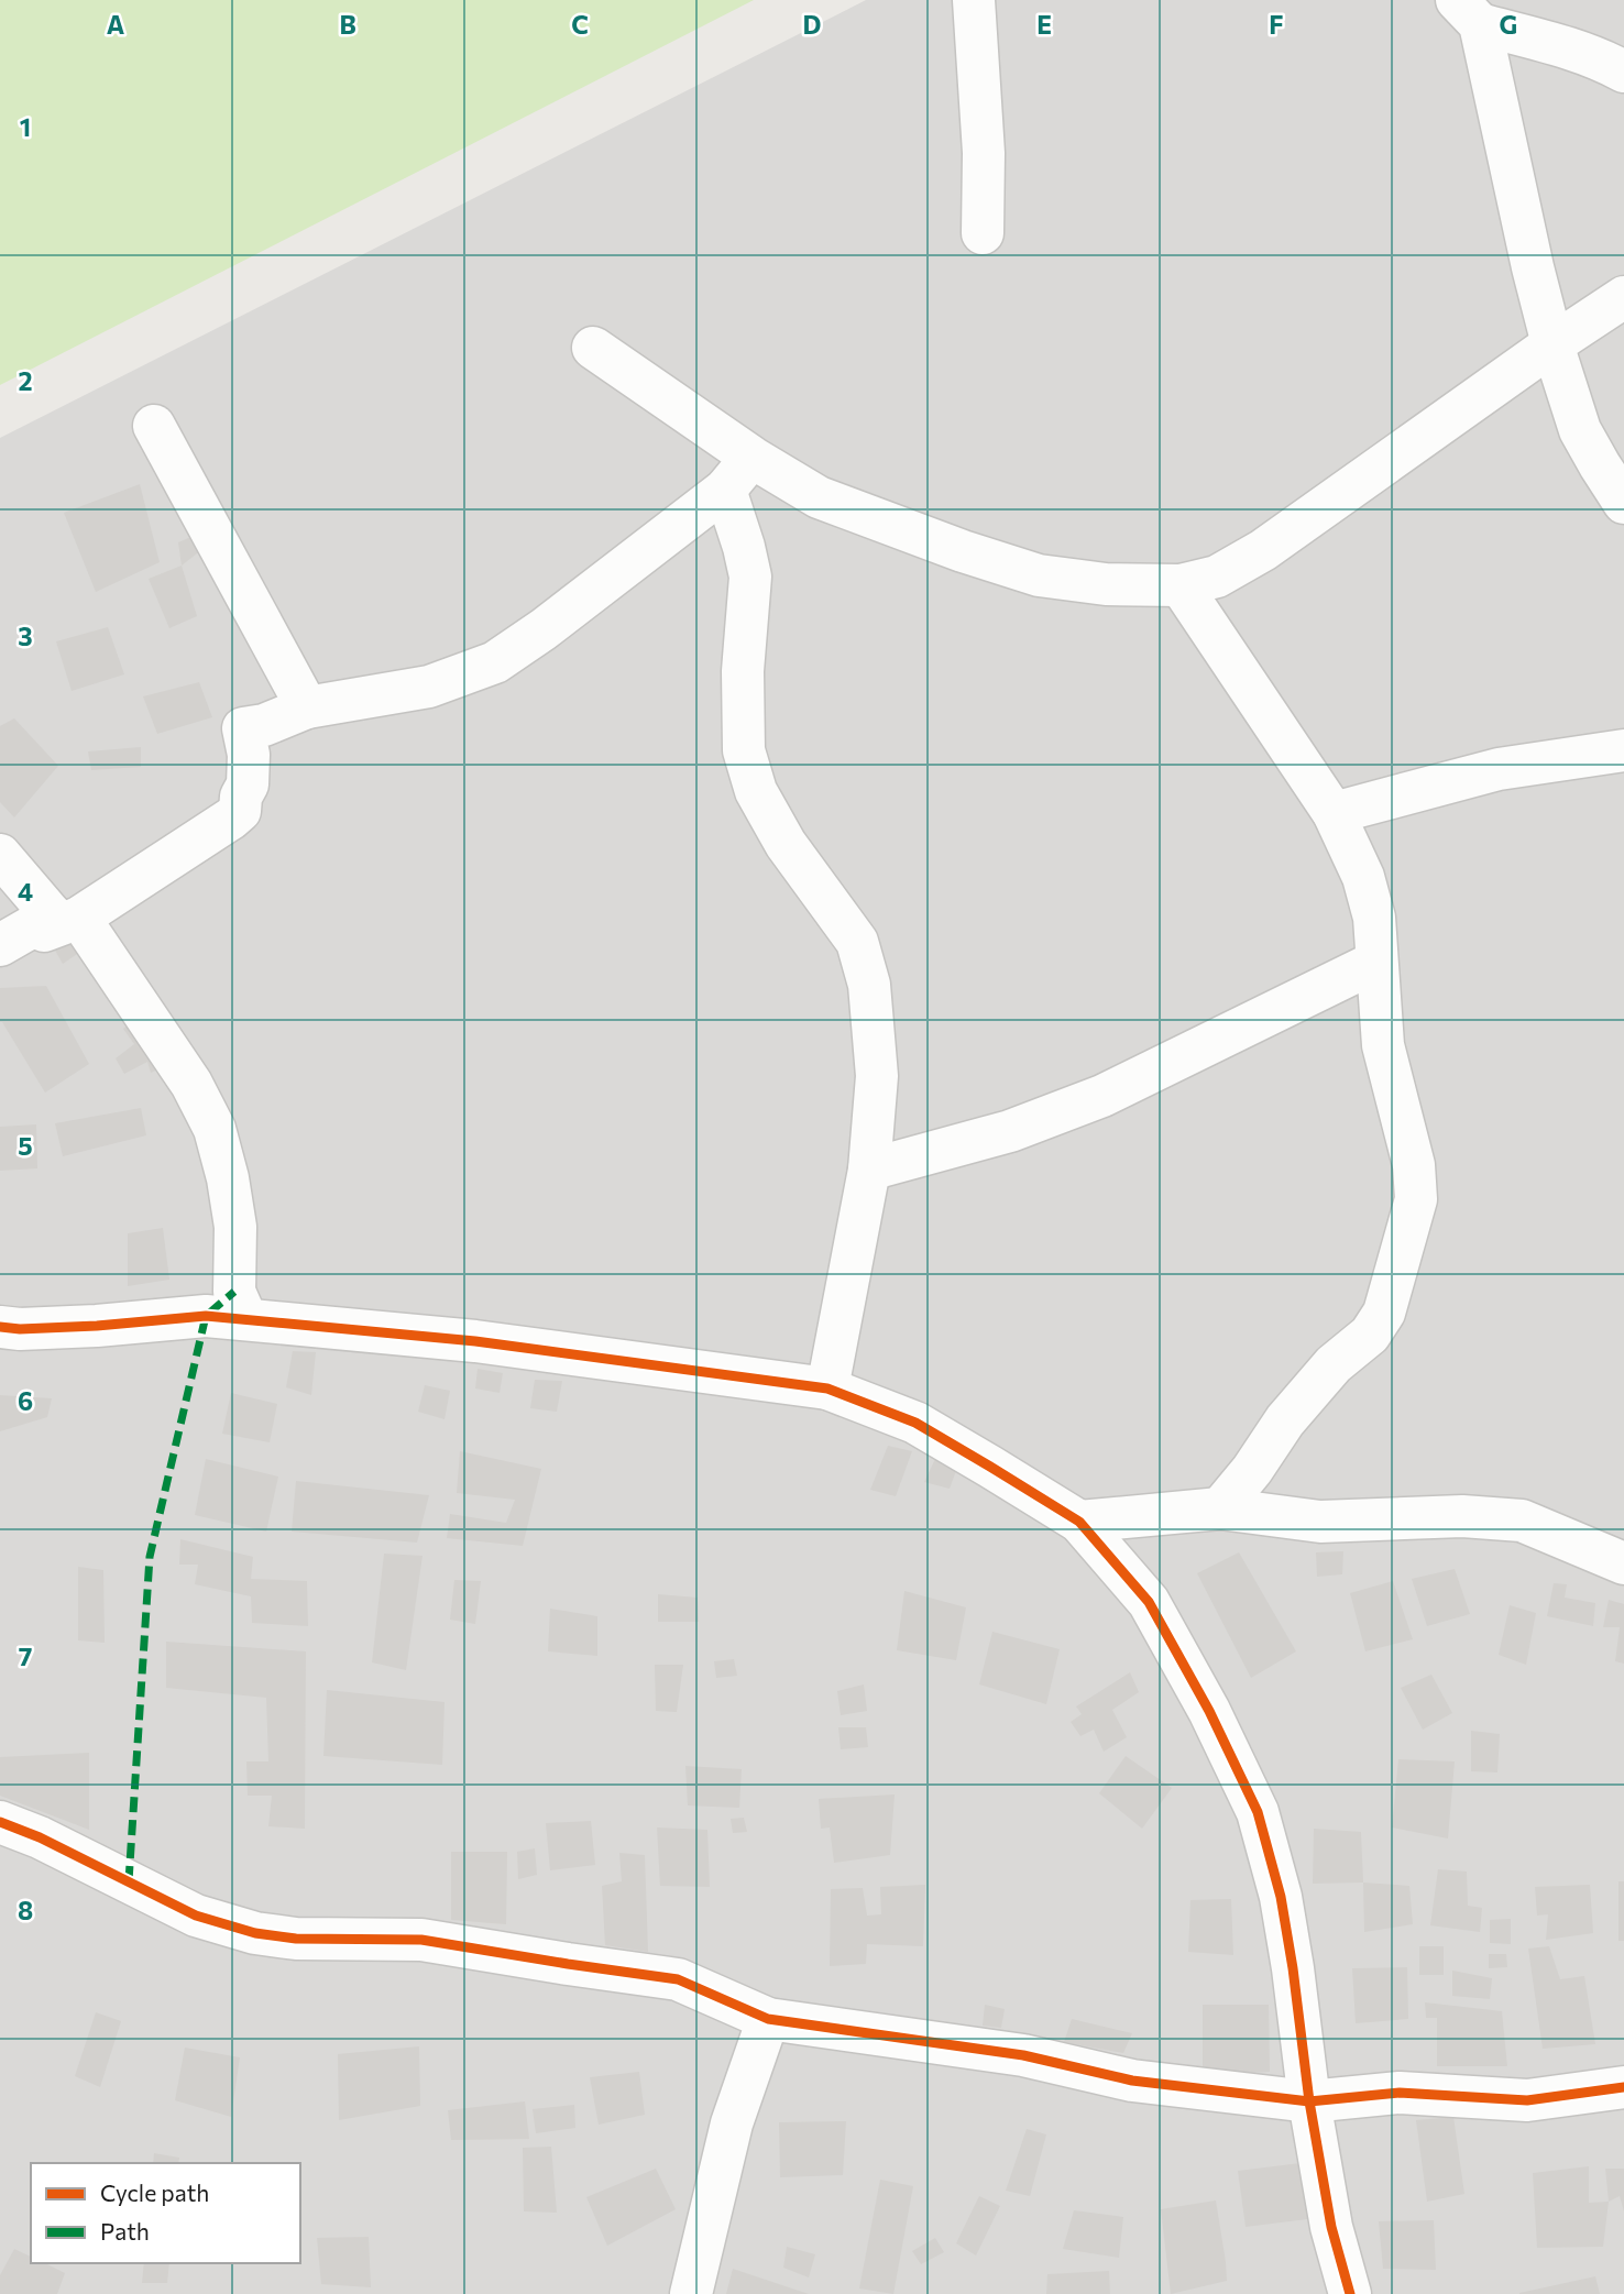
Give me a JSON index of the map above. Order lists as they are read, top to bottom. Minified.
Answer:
{"legend":["Cycle path","Path"],"grid":{"columns":["A","B","C","D","E","F","G"],"rows":["1","2","3","4","5","6","7","8"]}}
